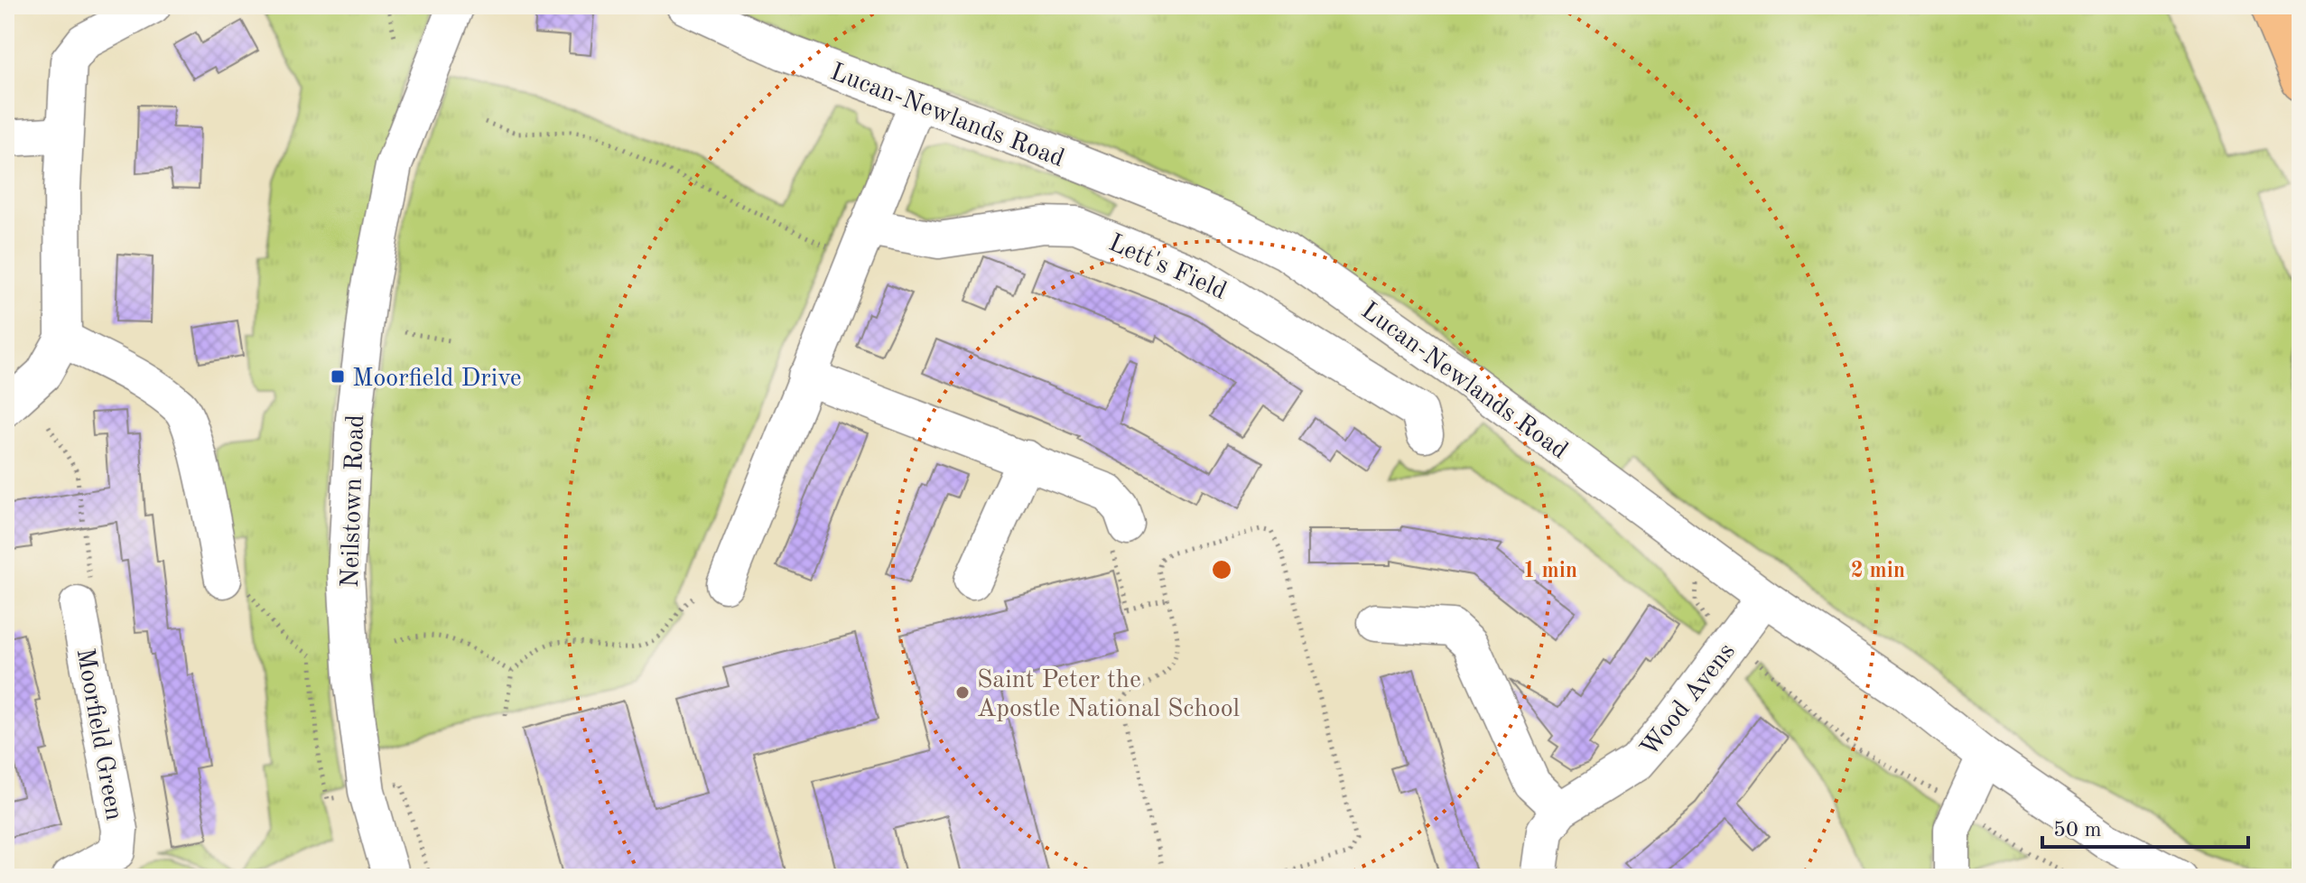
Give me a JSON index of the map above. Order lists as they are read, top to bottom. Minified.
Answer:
{"streets":{"street":["Lucan-Newlands Road","Lett's Field","Neilstown Road","Wood Avens","Moorfield Green"]},"crossings":[["Lucan-Newlands Road","Wood Avens"]],"places":{"transit":["Moorfield Drive"],"other":["Saint Peter the Apostle National School"]},"scale_bar":"50 m","rings":["1 min","2 min"]}
